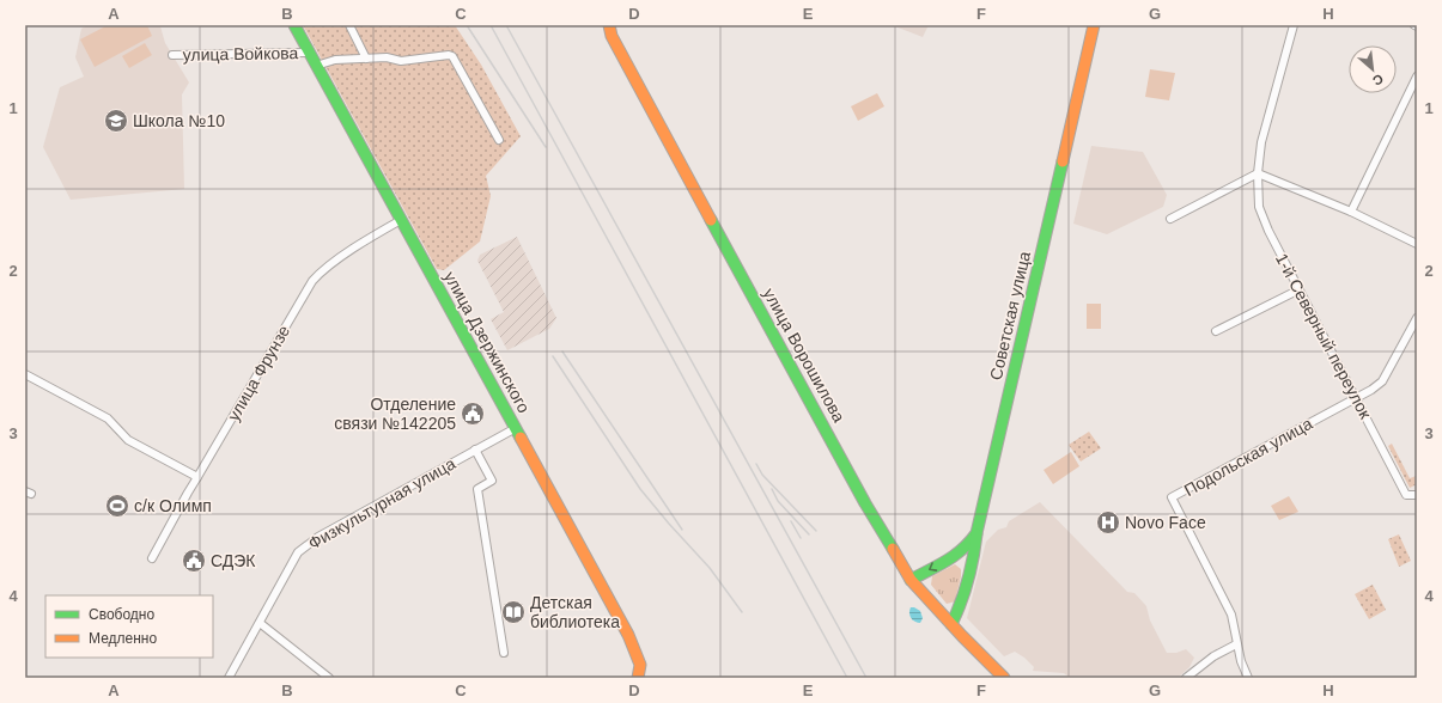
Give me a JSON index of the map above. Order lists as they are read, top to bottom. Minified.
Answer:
{"streets":{"street":["улица Войкова","Советская улица","1-й Северный переулок","улица Дзержинского","улица Ворошилова","улица Фрунзе","Подольская улица","Физкультурная улица"]},"crossings":[["улица Войкова","улица Дзержинского"],["Советская улица","улица Ворошилова"],["1-й Северный переулок","Подольская улица"],["улица Дзержинского","улица Фрунзе"],["улица Дзержинского","Физкультурная улица"]],"places":{"school or university":["Школа №10"],"public building":["Отделение связи №142205","СДЭК"],"sports":["с/к Олимп"],"hospital":["Novo Face"],"library":["Детская библиотека"]},"legend":["Свободно","Медленно"],"north":"bottom right","grid":{"columns":["A","B","C","D","E","F","G","H"],"rows":["1","2","3","4"]}}
